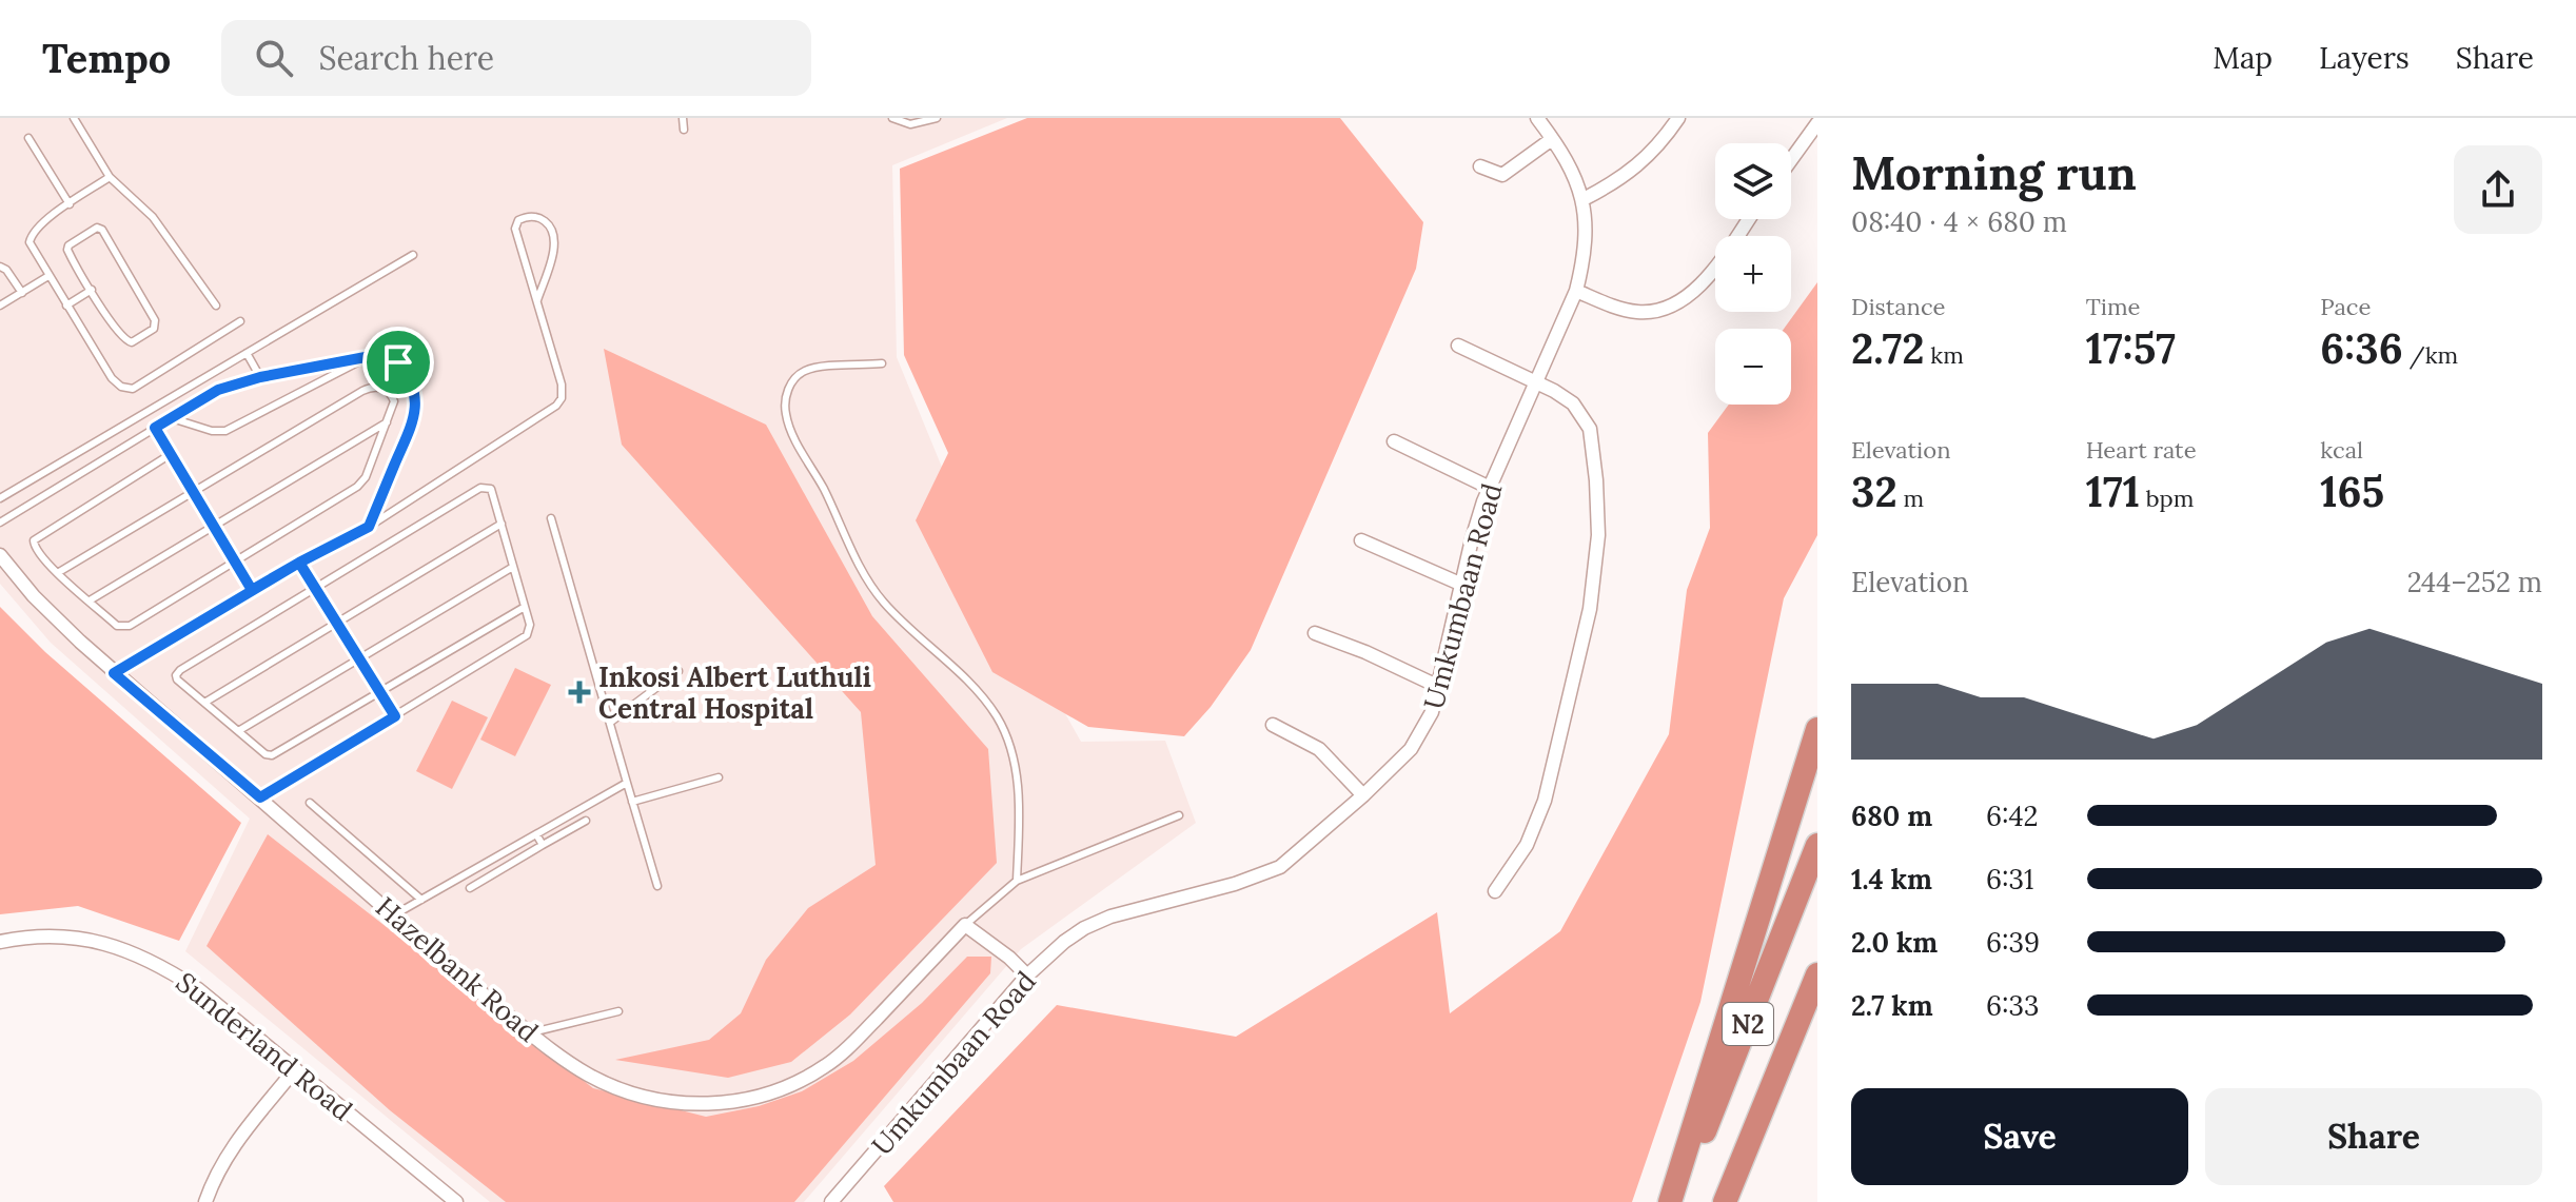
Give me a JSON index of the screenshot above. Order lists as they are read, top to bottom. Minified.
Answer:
{"streets":{"highway":["N2"],"street":["Umkumbaan Road","Hazelbank Road","Sunderland Road"]},"places":{"health":["Inkosi Albert Luthuli Central Hospital"]},"page":{"header":"Tempo","search":"Search here","nav":["Map","Layers","Share"],"heading":["Morning run","08:40 · 4 × 680 m"],"map_buttons":["+","−"],"stats":[["Distance","2.72 km"],["Time","17:57"],["Pace","6:36 /km"],["Elevation","32 m"],["Heart rate","171 bpm"],["kcal","165"]],"chart":["Elevation","244–252 m"],"list":[{"name":"680 m","note":"6:42"},{"name":"1.4 km","note":"6:31"},{"name":"2.0 km","note":"6:39"},{"name":"2.7 km","note":"6:33"}],"buttons":["Save","Share"]}}
